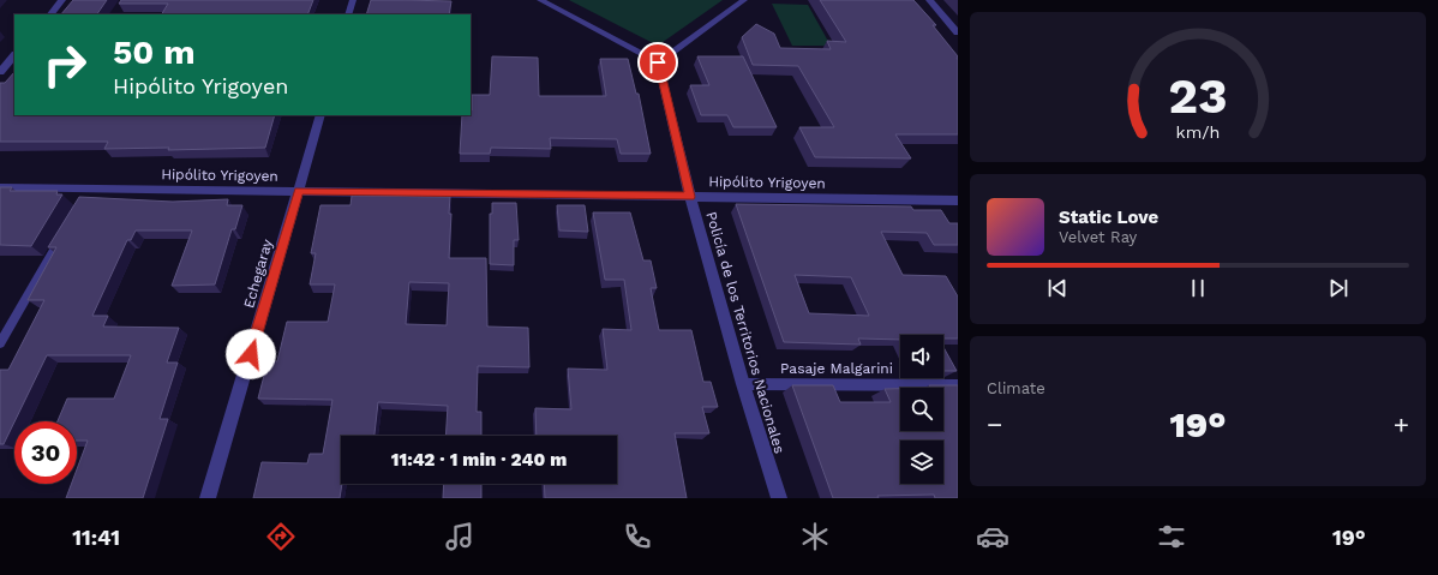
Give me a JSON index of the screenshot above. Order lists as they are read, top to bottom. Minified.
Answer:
{"streets":{"street":["Hipólito Yrigoyen","Echegaray","Policía de los Territorios Nacionales"],"lane":["Pasaje Malgarini"]},"crossings":[["Hipólito Yrigoyen","Echegaray"],["Hipólito Yrigoyen","Policía de los Territorios Nacionales"],["Policía de los Territorios Nacionales","Pasaje Malgarini"]],"page":{"turn":["50 m","Hipólito Yrigoyen"],"song":["Static Love","Velvet Ray"],"tile":"Climate","heat":["−","19°","+"],"limit":"30","trip":"11:42 · 1 min · 240 m","tabs":["11:41","19°"],"gauge":["23","km/h"]}}
